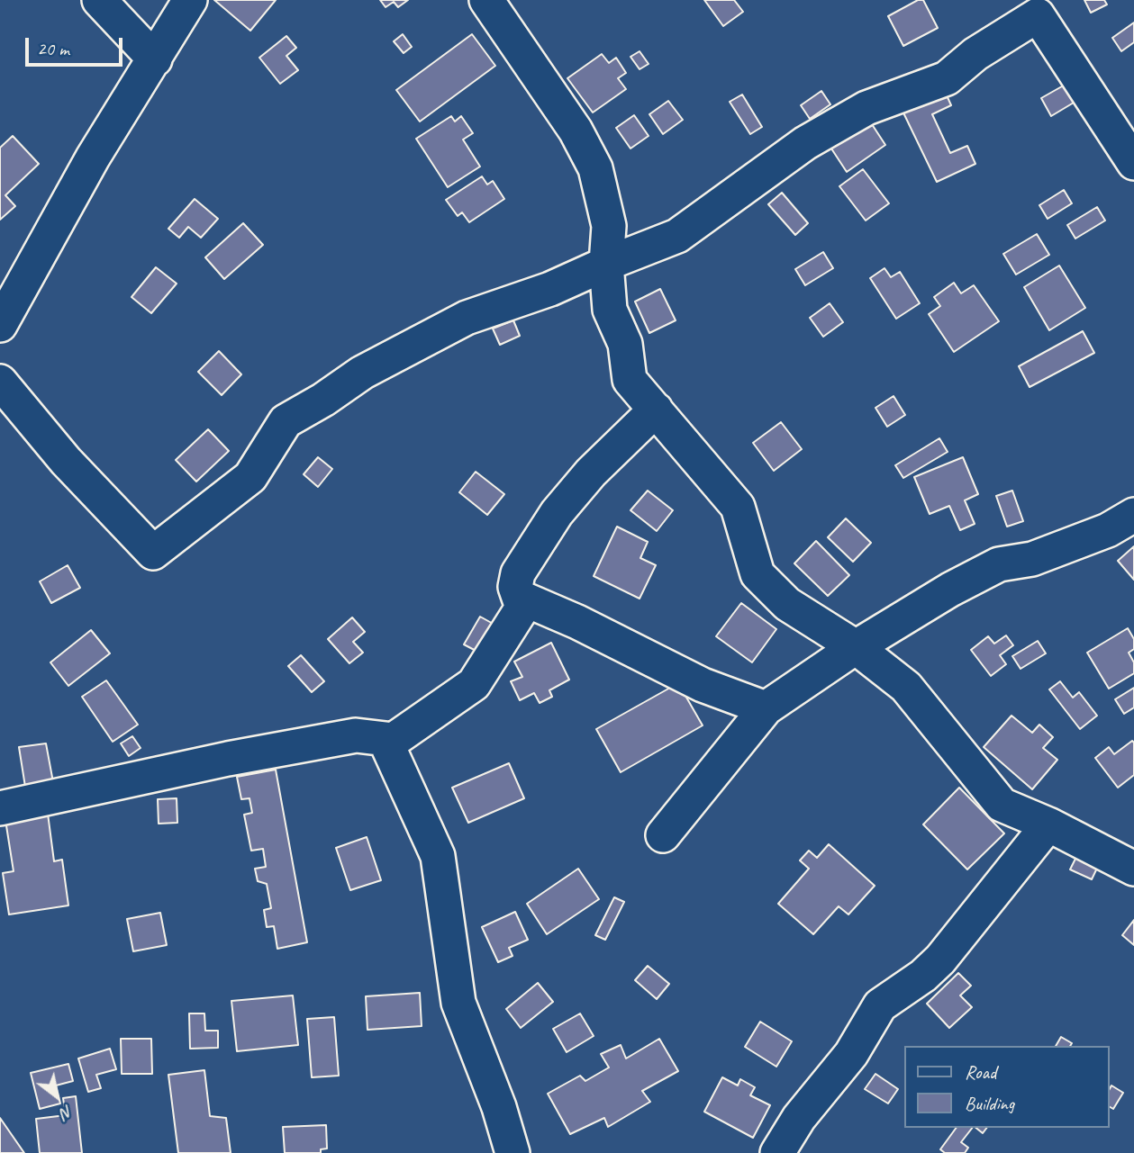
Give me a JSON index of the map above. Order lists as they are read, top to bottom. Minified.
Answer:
{"legend":["Road","Building"],"scale_bar":"20 m","north":"bottom right"}
